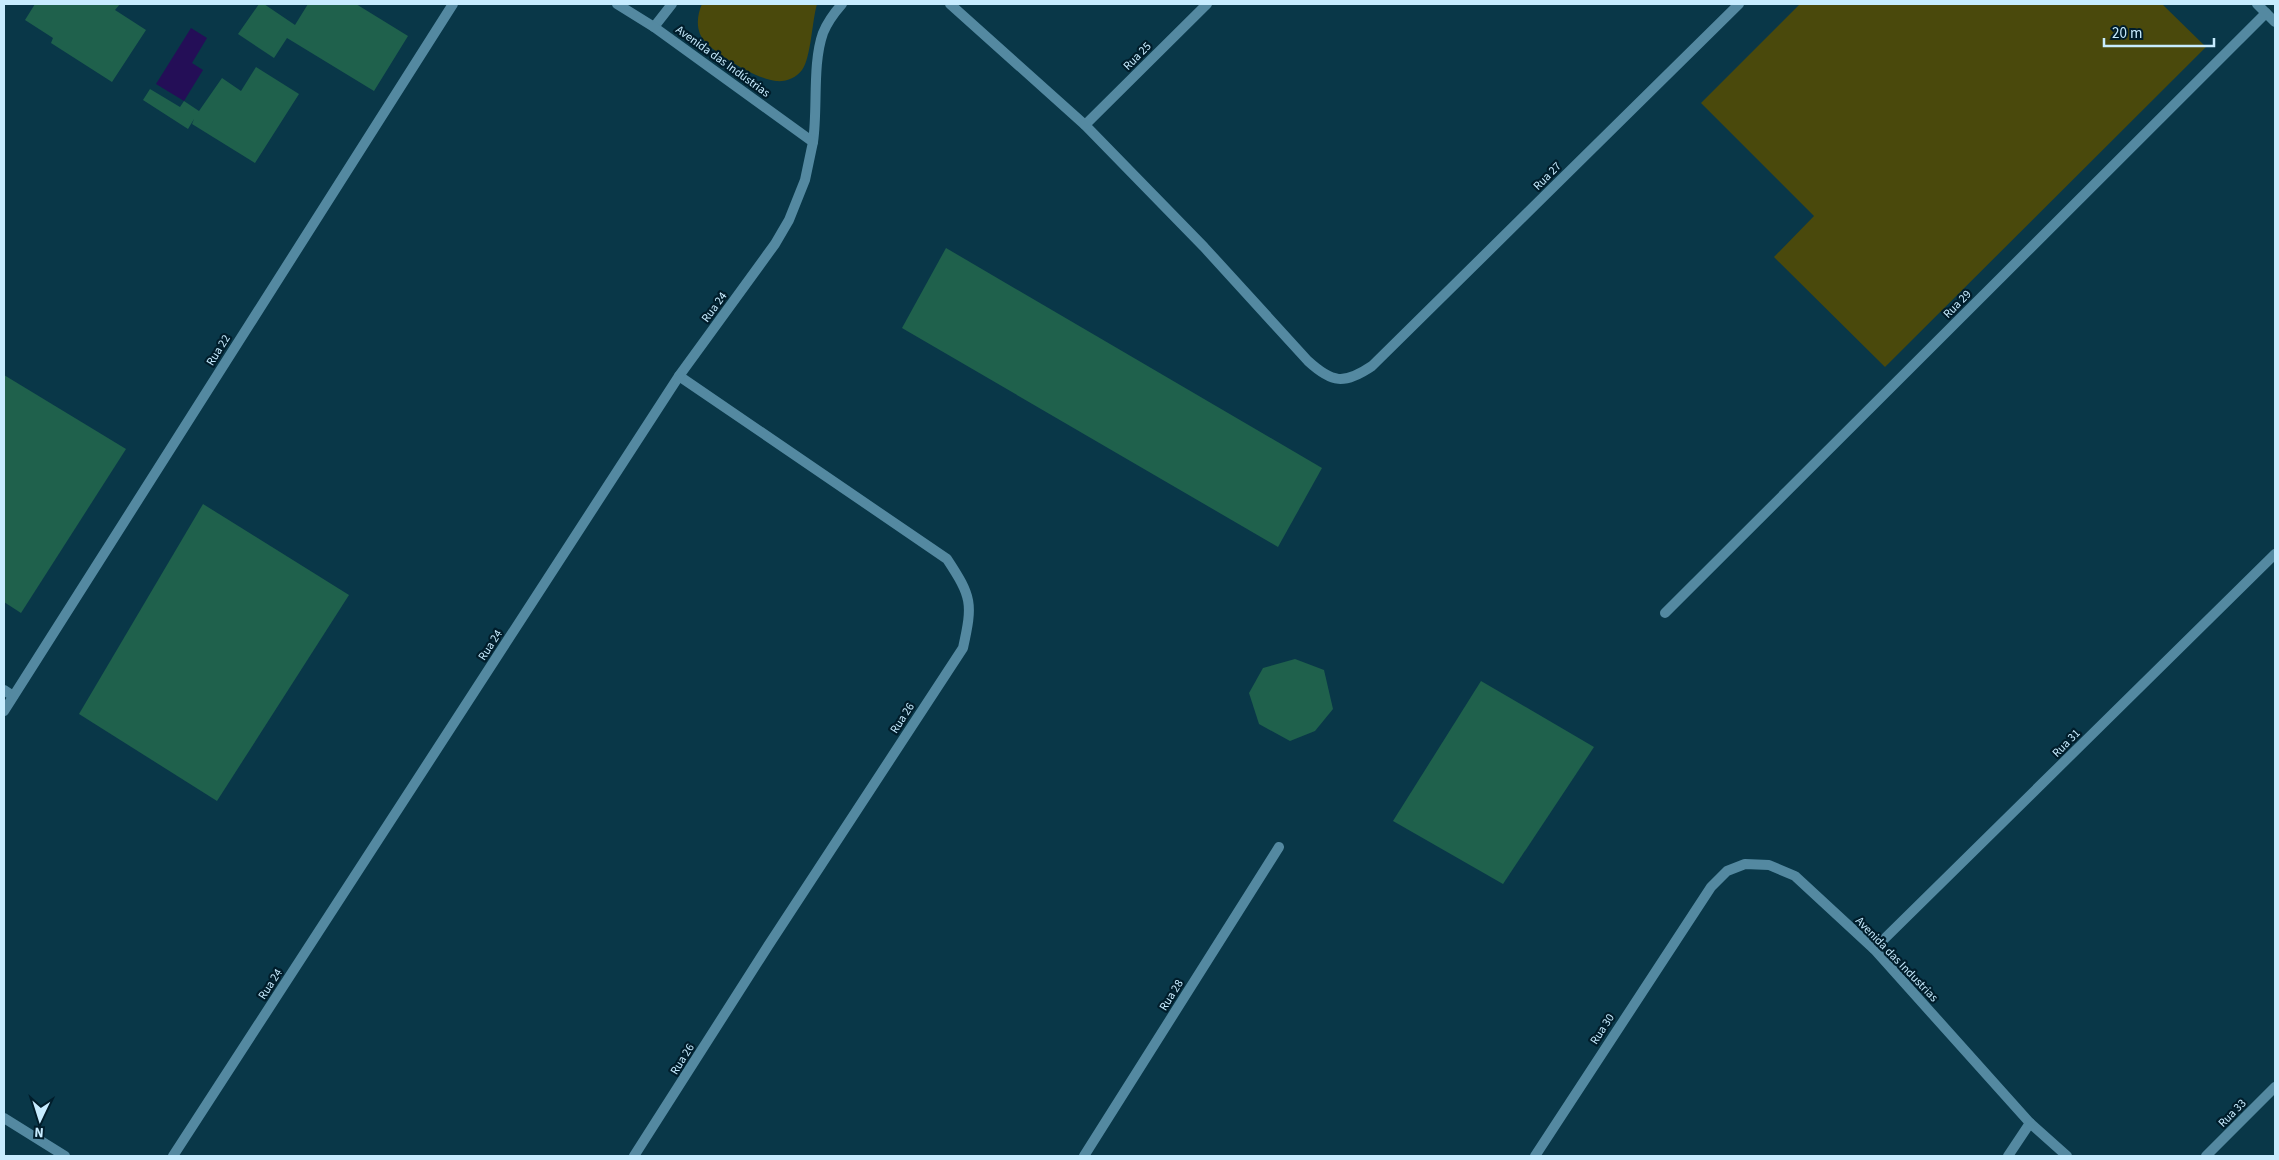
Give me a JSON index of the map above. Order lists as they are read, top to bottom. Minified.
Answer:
{"streets":{"street":["Rua 25","Avenida das Indústrias","Rua 27","Rua 29","Rua 24","Rua 22","Rua 26","Rua 31","Avenida das Industrias","Rua 28","Rua 30","Rua 33"]},"crossings":[["Rua 25","Rua 27"],["Avenida das Indústrias","Rua 24"],["Rua 24","Rua 26"],["Rua 31","Avenida das Industrias"],["Avenida das Industrias","Rua 30"]],"scale_bar":"20 m","north":"bottom"}
